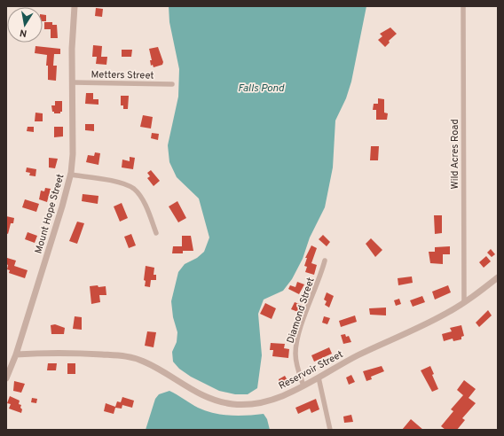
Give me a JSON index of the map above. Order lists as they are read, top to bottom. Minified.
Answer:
{"streets":{"street":["Metters Street","Wild Acres Road","Mount Hope Street","Diamond Street","Reservoir Street"]},"crossings":[["Metters Street","Mount Hope Street"],["Wild Acres Road","Reservoir Street"],["Mount Hope Street","Reservoir Street"],["Diamond Street","Reservoir Street"]],"water":["Falls Pond"],"north":"bottom"}
